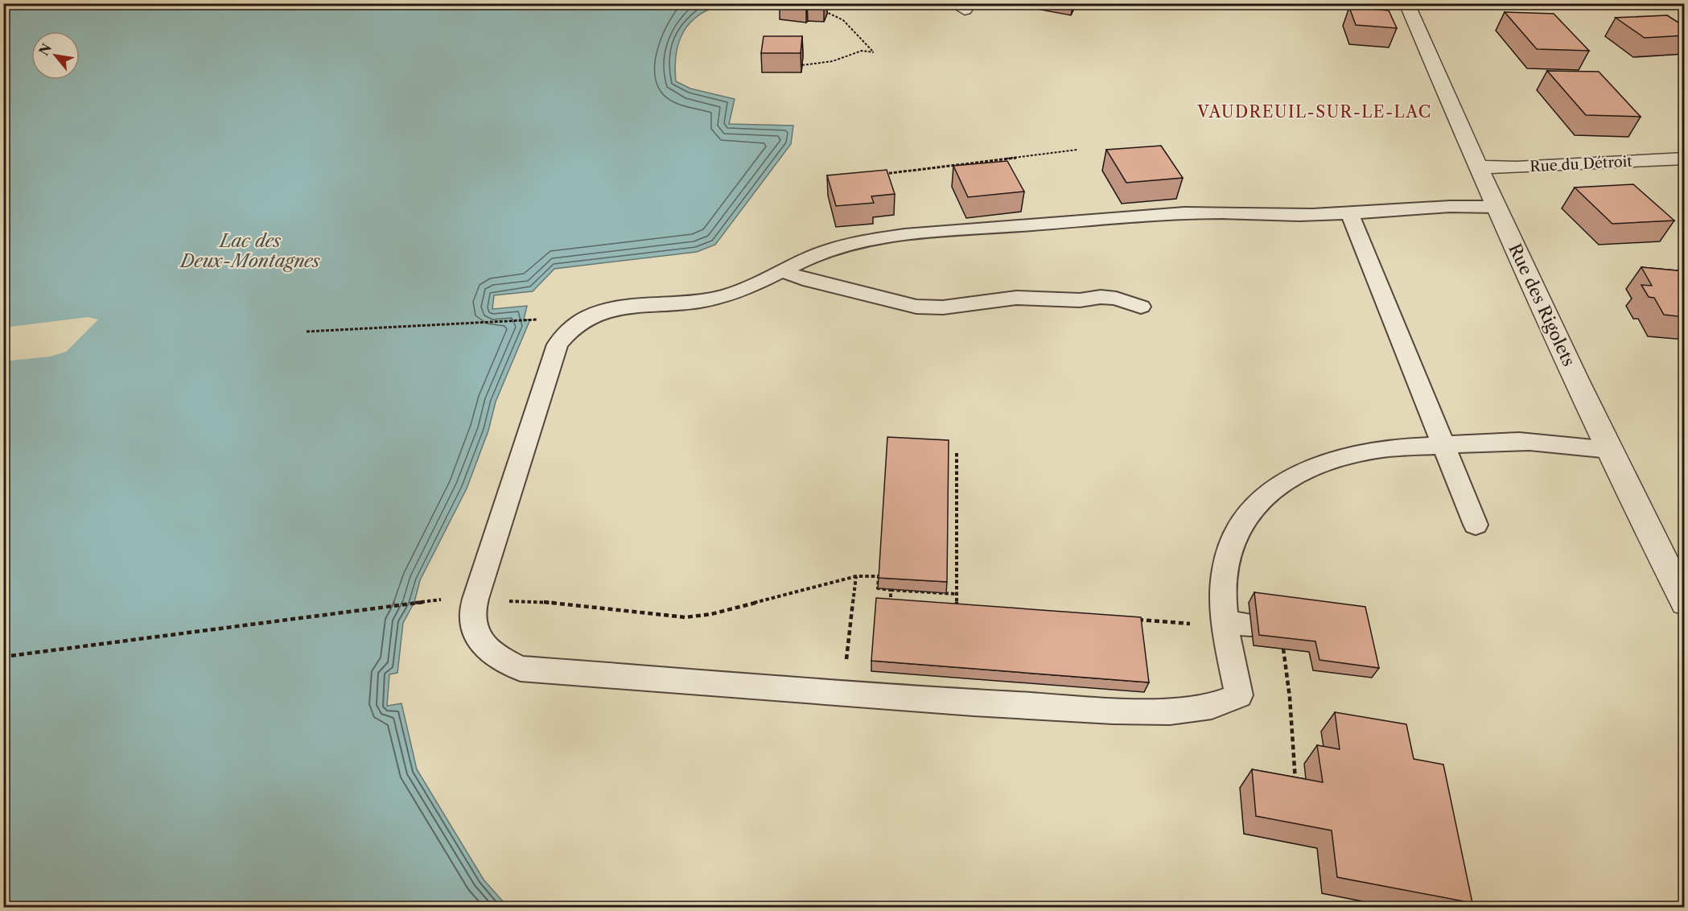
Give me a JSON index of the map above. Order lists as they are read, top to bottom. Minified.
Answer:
{"streets":{"street":["Rue du Détroit","Rue des Rigolets"]},"crossings":[["Rue du Détroit","Rue des Rigolets"]],"districts":["VAUDREUIL-SUR-LE-LAC"],"water":["Lac des Deux-Montagnes"],"north":"top left"}
